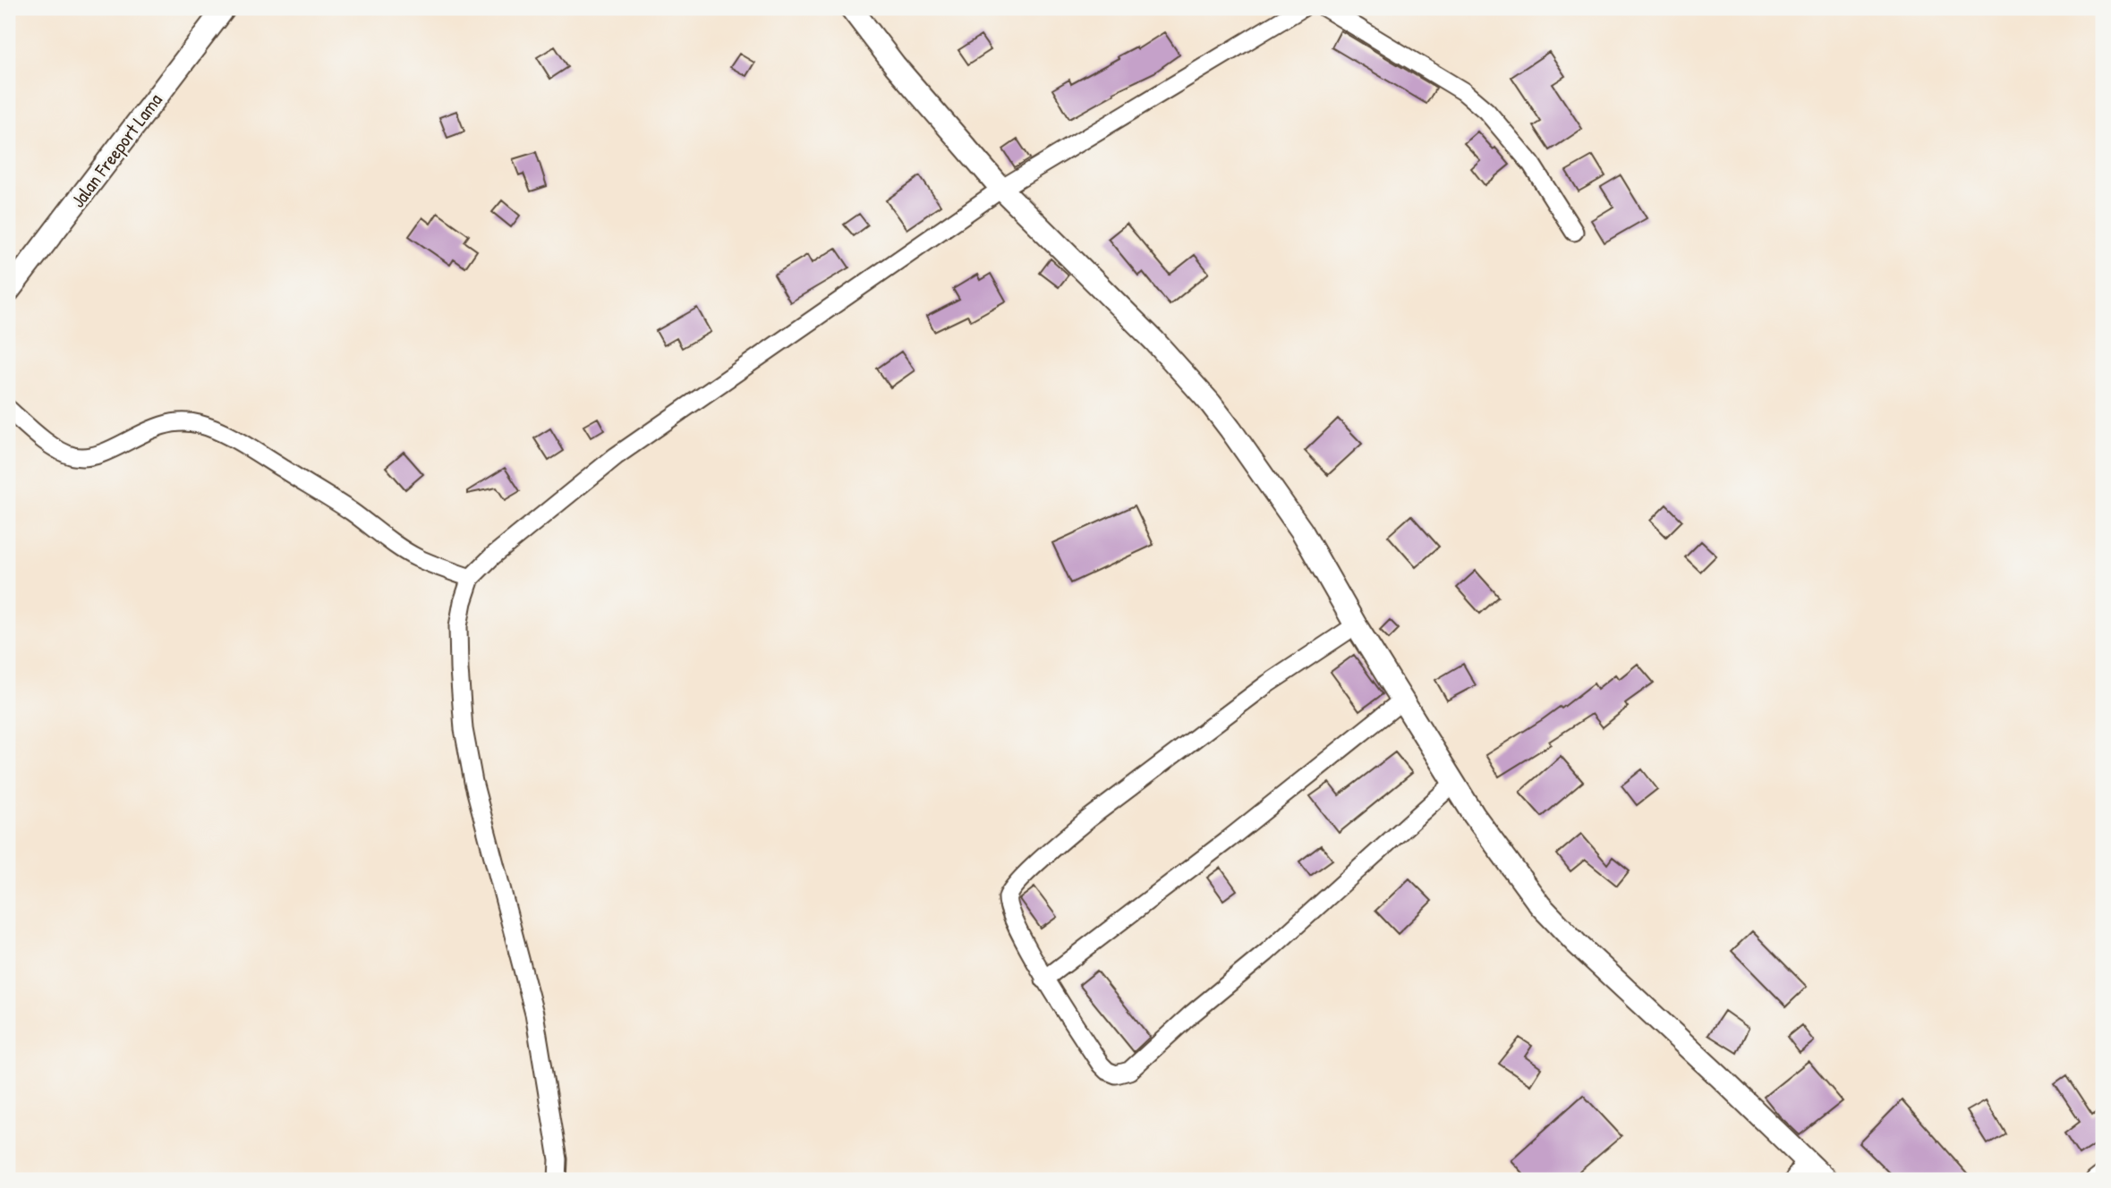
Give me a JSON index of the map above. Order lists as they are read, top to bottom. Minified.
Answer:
{"streets":{"street":["Jalan Freeport Lama"]}}
